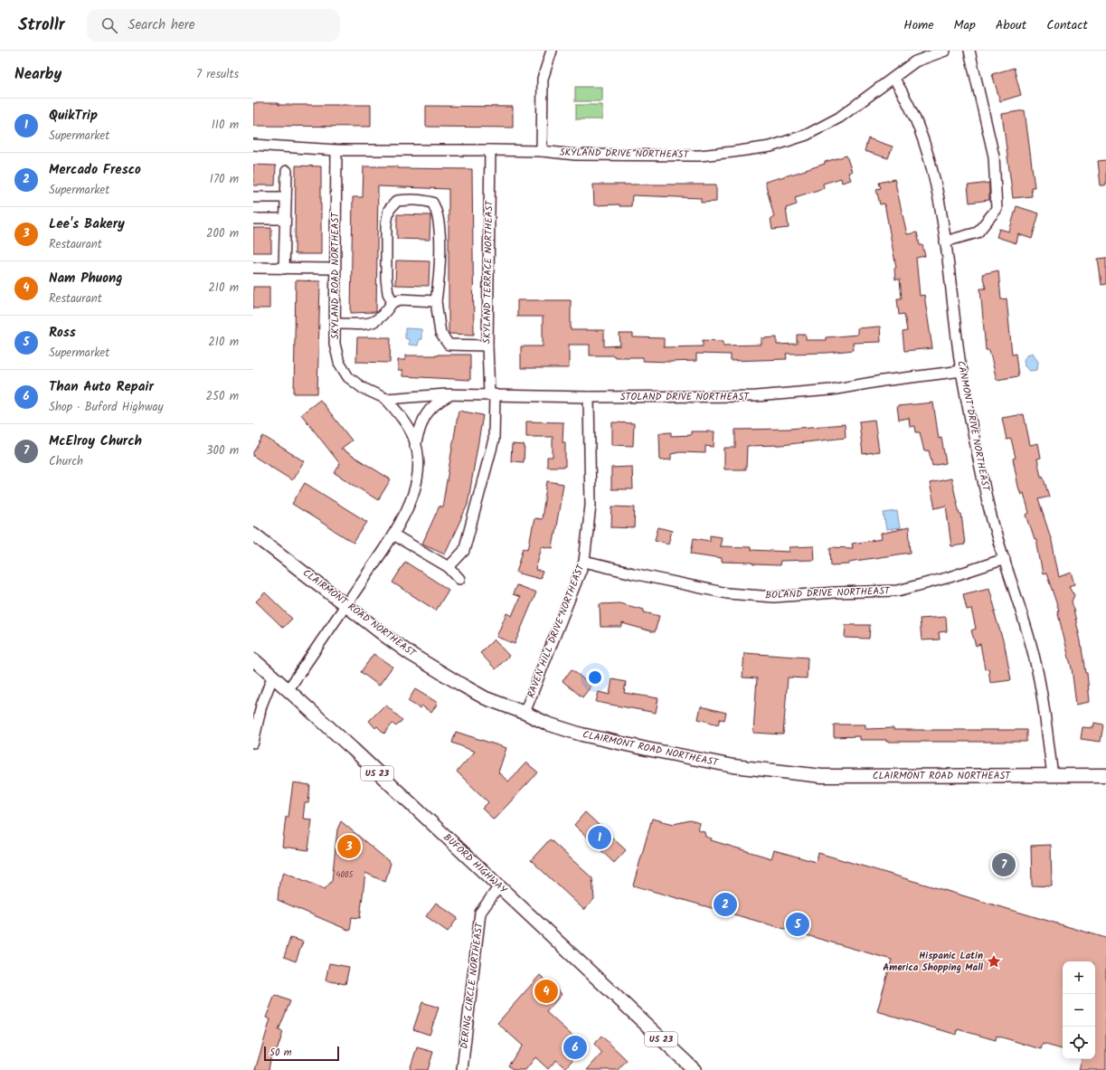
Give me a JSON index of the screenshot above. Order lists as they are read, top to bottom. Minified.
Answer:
{"streets":{"main road":["CLAIRMONT ROAD NORTHEAST","US 23","BUFORD HIGHWAY"],"street":["SKYLAND DRIVE NORTHEAST","SKYLAND TERRACE NORTHEAST","SKYLAND ROAD NORTHEAST","STOLAND DRIVE NORTHEAST","CANMONT DRIVE NORTHEAST","BOLAND DRIVE NORTHEAST","RAVEN HILL DRIVE NORTHEAST","DERING CIRCLE NORTHEAST"]},"crossings":[["SKYLAND DRIVE NORTHEAST","SKYLAND TERRACE NORTHEAST"],["SKYLAND DRIVE NORTHEAST","SKYLAND ROAD NORTHEAST"],["SKYLAND DRIVE NORTHEAST","CANMONT DRIVE NORTHEAST"],["SKYLAND TERRACE NORTHEAST","STOLAND DRIVE NORTHEAST"],["SKYLAND ROAD NORTHEAST","STOLAND DRIVE NORTHEAST"],["SKYLAND ROAD NORTHEAST","CLAIRMONT ROAD NORTHEAST"],["SKYLAND ROAD NORTHEAST","BUFORD HIGHWAY"],["STOLAND DRIVE NORTHEAST","CANMONT DRIVE NORTHEAST"],["STOLAND DRIVE NORTHEAST","RAVEN HILL DRIVE NORTHEAST"],["CANMONT DRIVE NORTHEAST","BOLAND DRIVE NORTHEAST"],["CANMONT DRIVE NORTHEAST","CLAIRMONT ROAD NORTHEAST"],["BOLAND DRIVE NORTHEAST","RAVEN HILL DRIVE NORTHEAST"],["CLAIRMONT ROAD NORTHEAST","RAVEN HILL DRIVE NORTHEAST"],["BUFORD HIGHWAY","DERING CIRCLE NORTHEAST"]],"places":{"place":["Hispanic Latin America Shopping Mall"]},"house_numbers":["4005"],"scale_bar":"50 m","page":{"header":"Strollr","search":"Search here","nav":["Home","Map","About","Contact"],"heading":["Nearby","7 results"],"list":[{"mark":"1","name":"QuikTrip","note":"Supermarket","value":"110 m"},{"mark":"2","name":"Mercado Fresco","note":"Supermarket","value":"170 m"},{"mark":"3","name":"Lee's Bakery","note":"Restaurant","value":"200 m"},{"mark":"4","name":"Nam Phuong","note":"Restaurant","value":"210 m"},{"mark":"5","name":"Ross","note":"Supermarket","value":"210 m"},{"mark":"6","name":"Than Auto Repair","note":"Shop · Buford Highway","value":"250 m"},{"mark":"7","name":"McElroy Church","note":"Church","value":"300 m"}],"pins":["1","3","7","2","5","4","6"],"map_buttons":["+","−"],"scale":"50 m"}}
